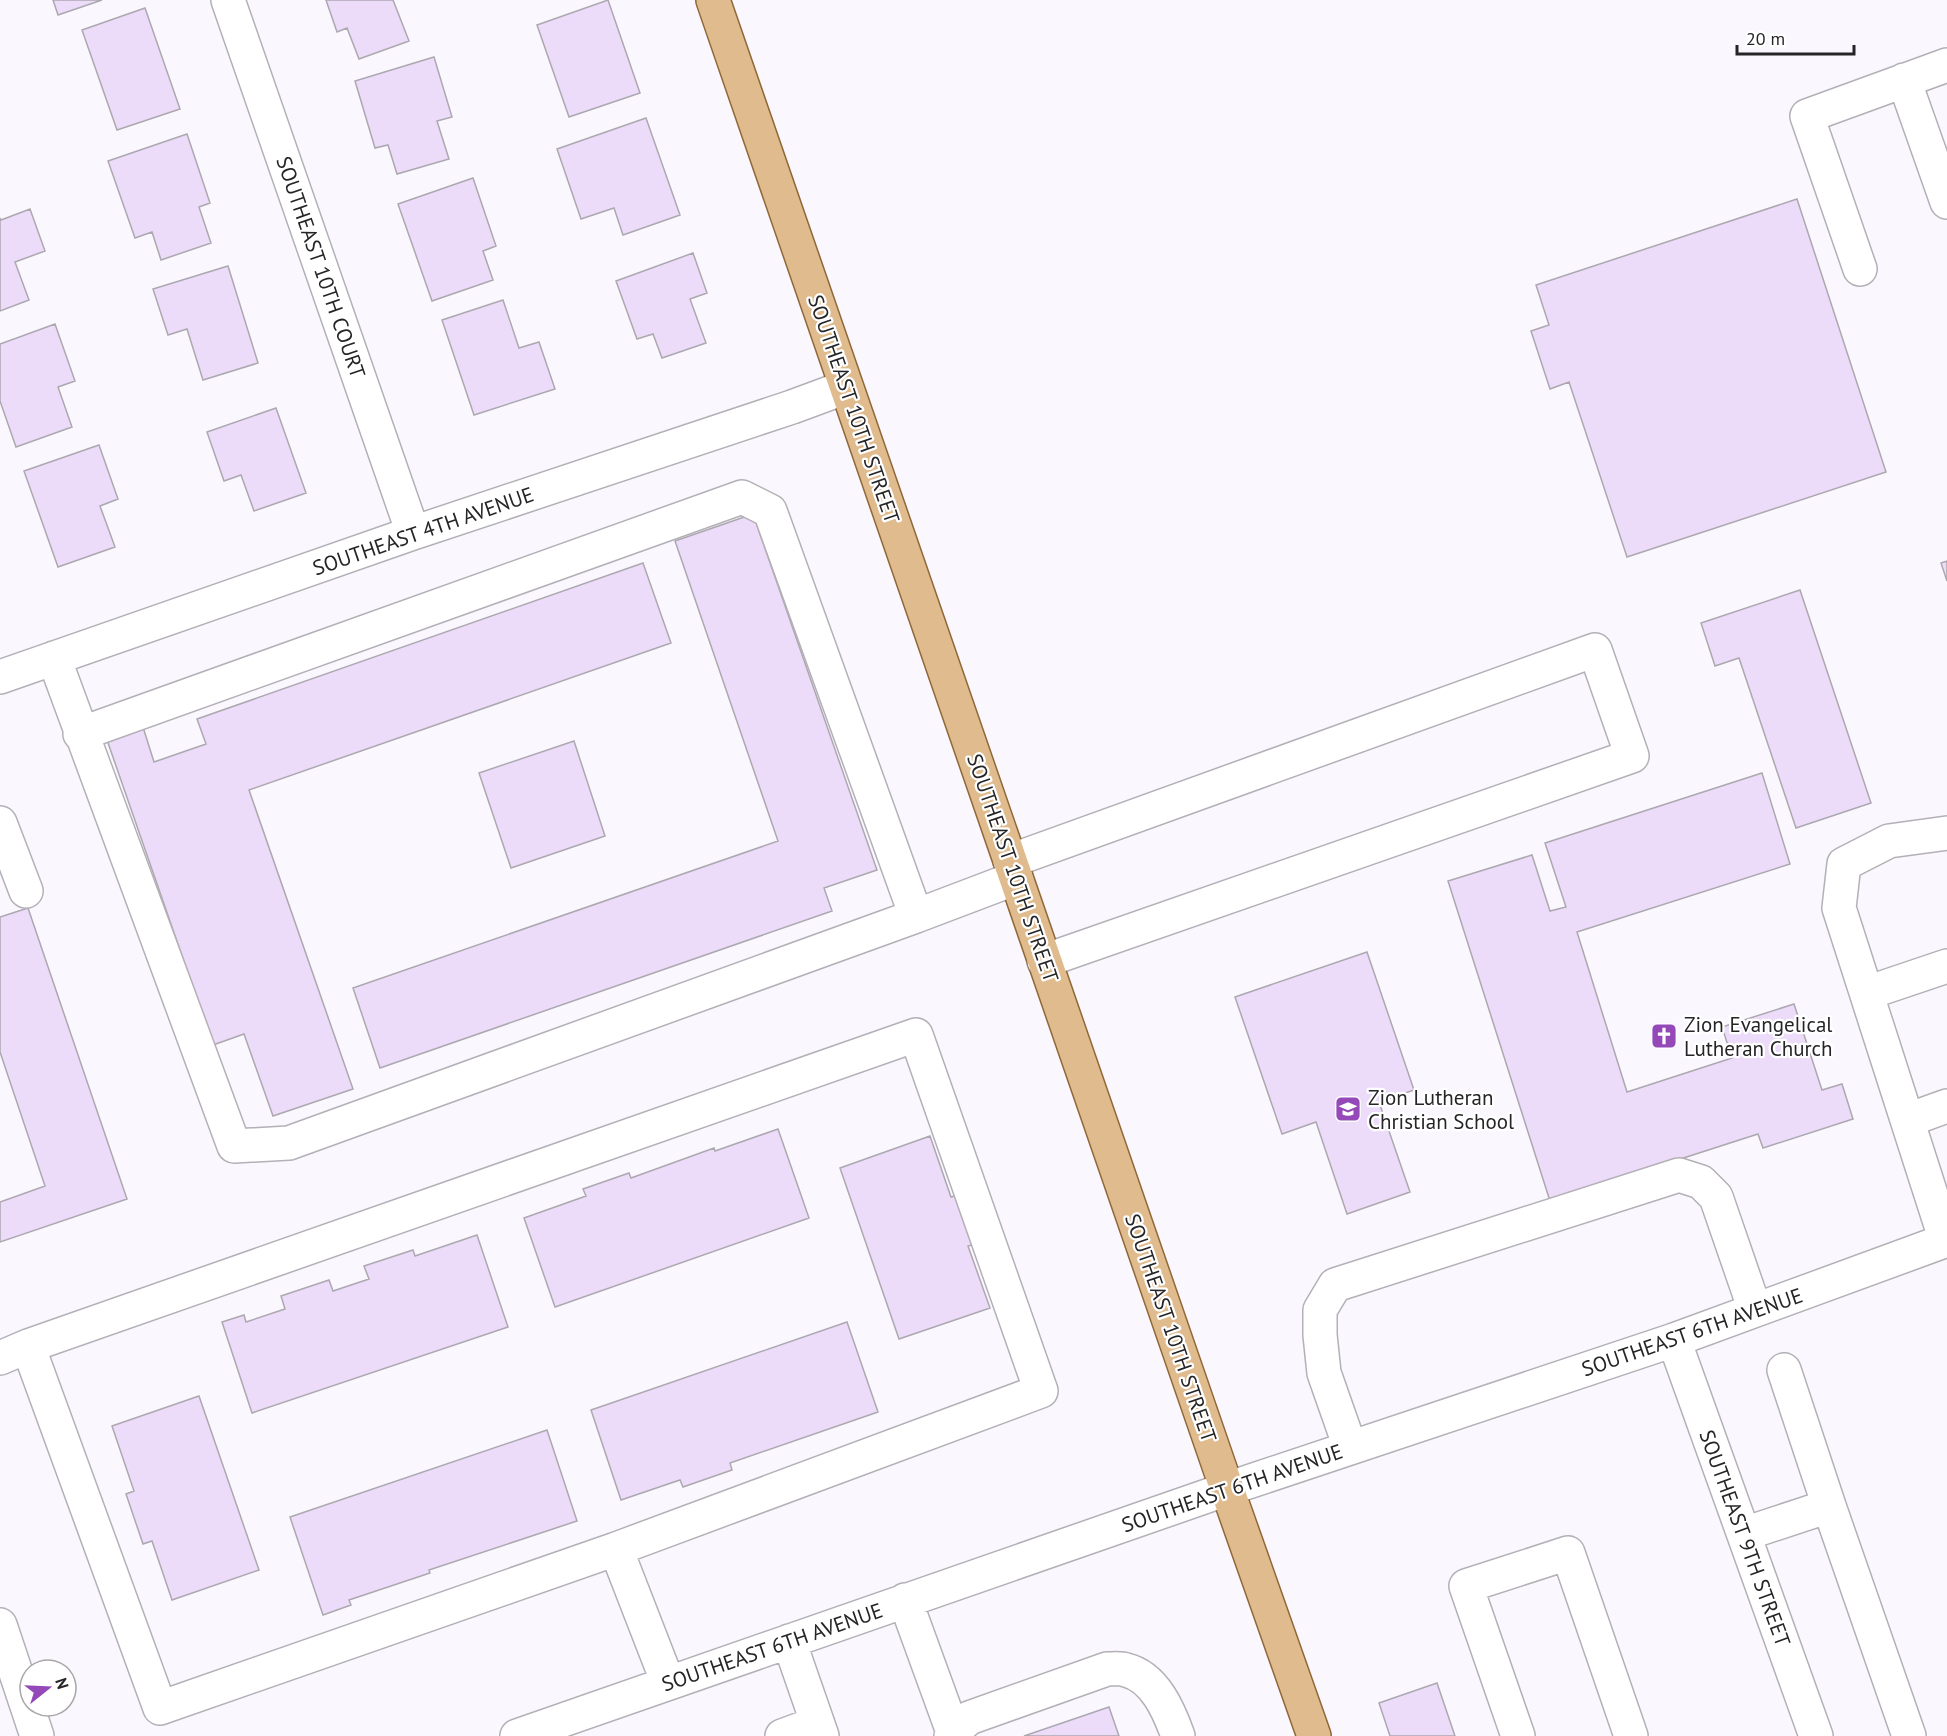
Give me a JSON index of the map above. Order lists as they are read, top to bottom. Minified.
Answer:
{"streets":{"main road":["SOUTHEAST 10TH STREET"],"street":["SOUTHEAST 10TH COURT","SOUTHEAST 4TH AVENUE","SOUTHEAST 6TH AVENUE","SOUTHEAST 9TH STREET"]},"crossings":[["SOUTHEAST 10TH COURT","SOUTHEAST 4TH AVENUE"],["SOUTHEAST 10TH STREET","SOUTHEAST 4TH AVENUE"],["SOUTHEAST 10TH STREET","SOUTHEAST 6TH AVENUE"],["SOUTHEAST 6TH AVENUE","SOUTHEAST 9TH STREET"]],"places":{"church":["Zion Evangelical Lutheran Church"],"school or university":["Zion Lutheran Christian School"]},"scale_bar":"20 m","north":"right"}
